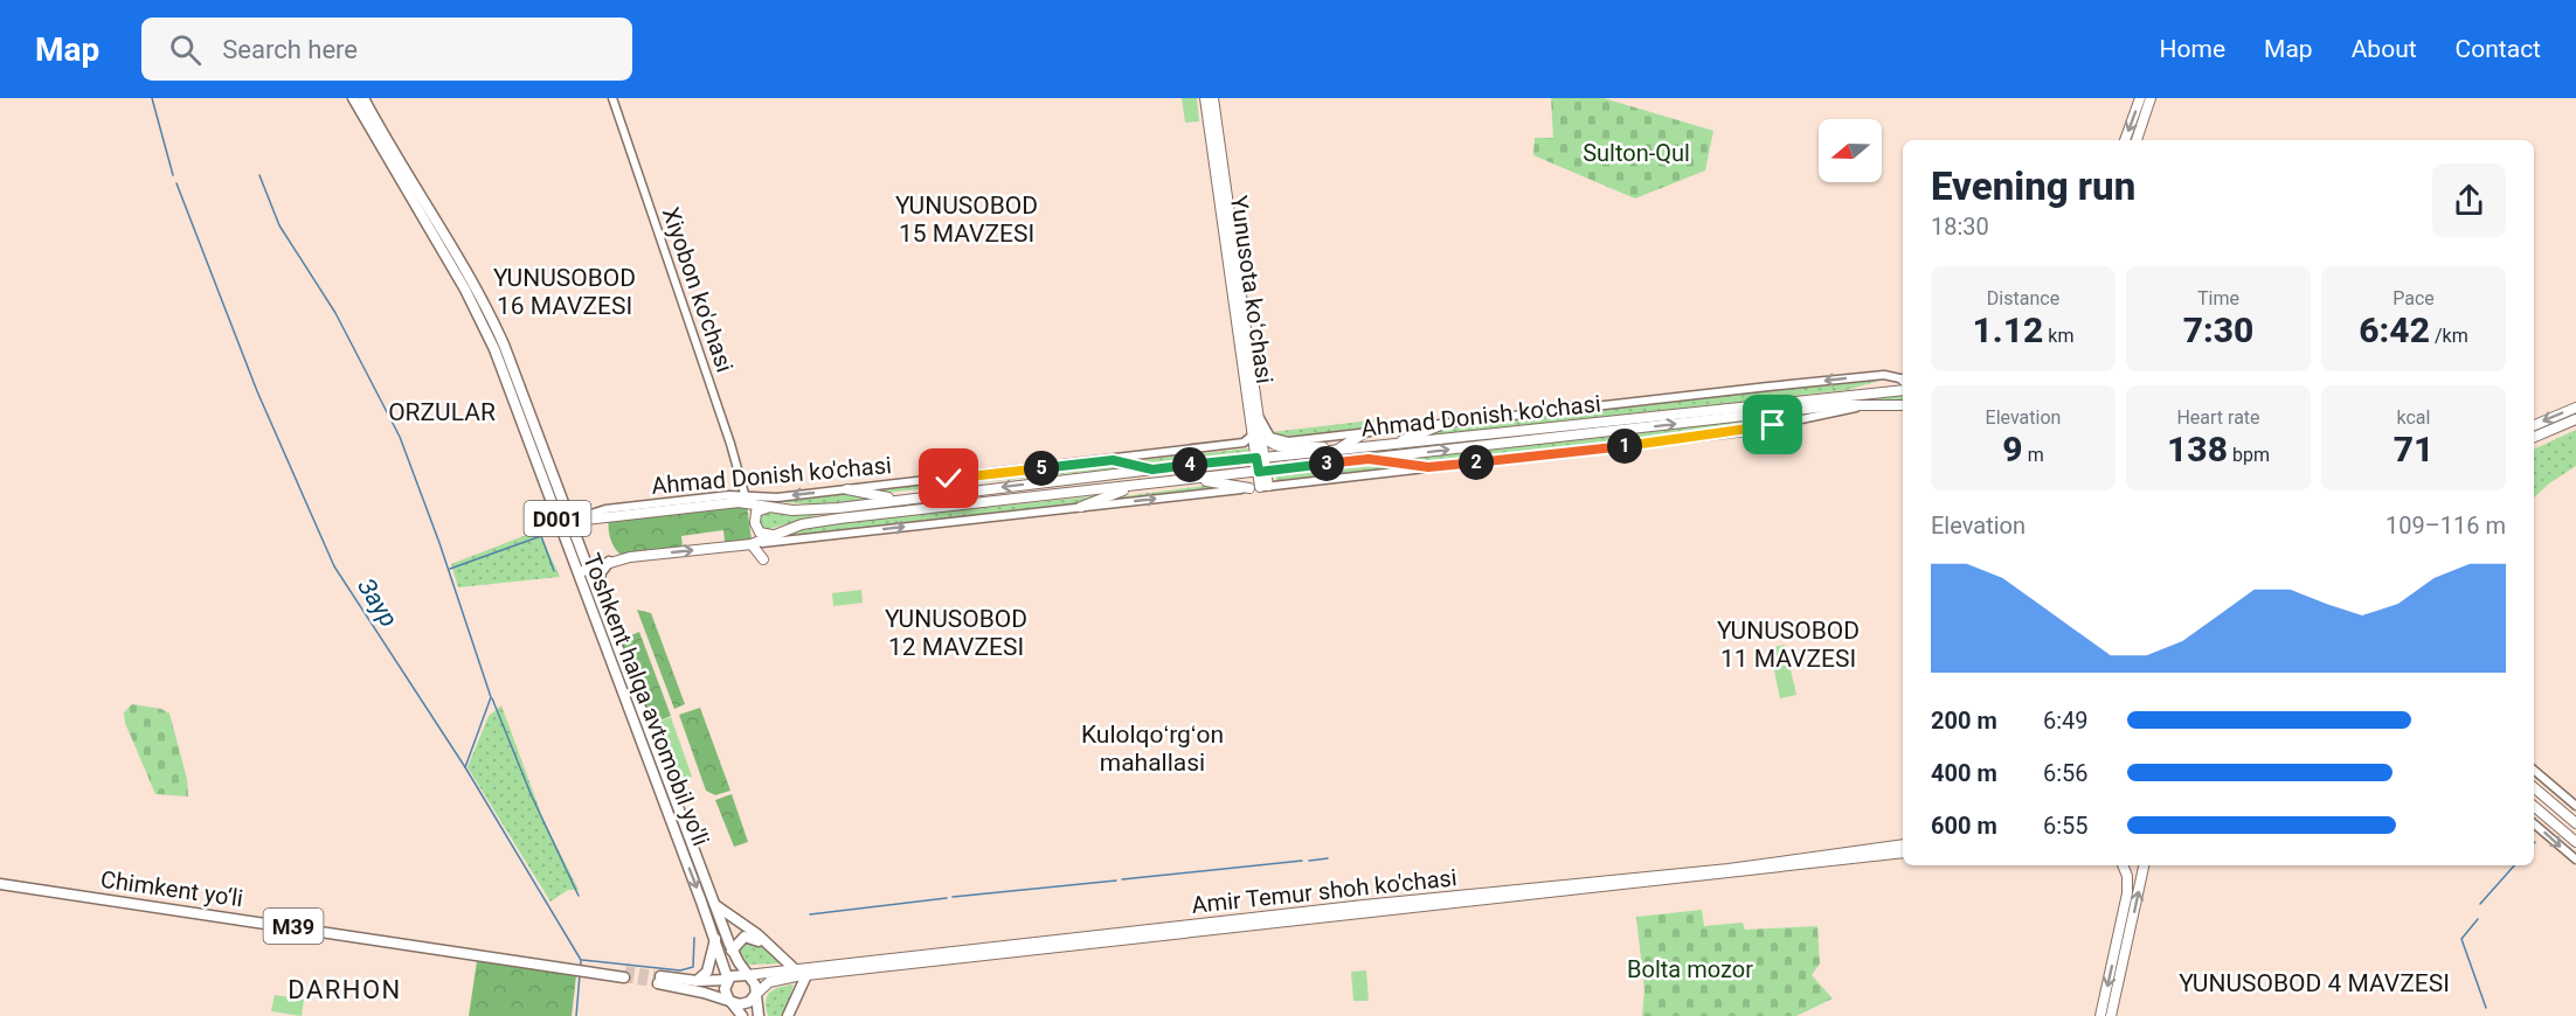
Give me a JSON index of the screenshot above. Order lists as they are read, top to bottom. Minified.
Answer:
{"streets":{"highway":["D001","Toshkent halqa avtomobil yo'li","Chimkent yo‘li","M39"],"main road":["Yunusota koʻchasi","Ahmad Donish ko'chasi","Amir Temur shoh ko'chasi"],"street":["Xiyobon ko'chasi"]},"crossings":[["Xiyobon ko'chasi","Ahmad Donish ko'chasi"],["Yunusota koʻchasi","Ahmad Donish ko'chasi"],["Ahmad Donish ko'chasi","Toshkent halqa avtomobil yo'li"],["Toshkent halqa avtomobil yo'li","Amir Temur shoh ko'chasi"]],"districts":["YUNUSOBOD 15 MAVZESI","YUNUSOBOD 16 MAVZESI","ORZULAR","YUNUSOBOD 12 MAVZESI","YUNUSOBOD 11 MAVZESI","Kulolqoʻrgʻon mahallasi","YUNUSOBOD 4 MAVZESI","DARHON"],"water":["Заур"],"parks":["Sulton-Qul","Bolta mozor"],"north":"left","page":{"header":"Map","search":"Search here","nav":["Home","Map","About","Contact"],"heading":["Evening run","18:30"],"stats":[["Distance","1.12 km"],["Time","7:30"],["Pace","6:42 /km"],["Elevation","9 m"],["Heart rate","138 bpm"],["kcal","71"]],"pins":["1","2","3","4","5"],"chart":["Elevation","109–116 m"],"list":[{"name":"200 m","note":"6:49"},{"name":"400 m","note":"6:56"},{"name":"600 m","note":"6:55"}]}}
